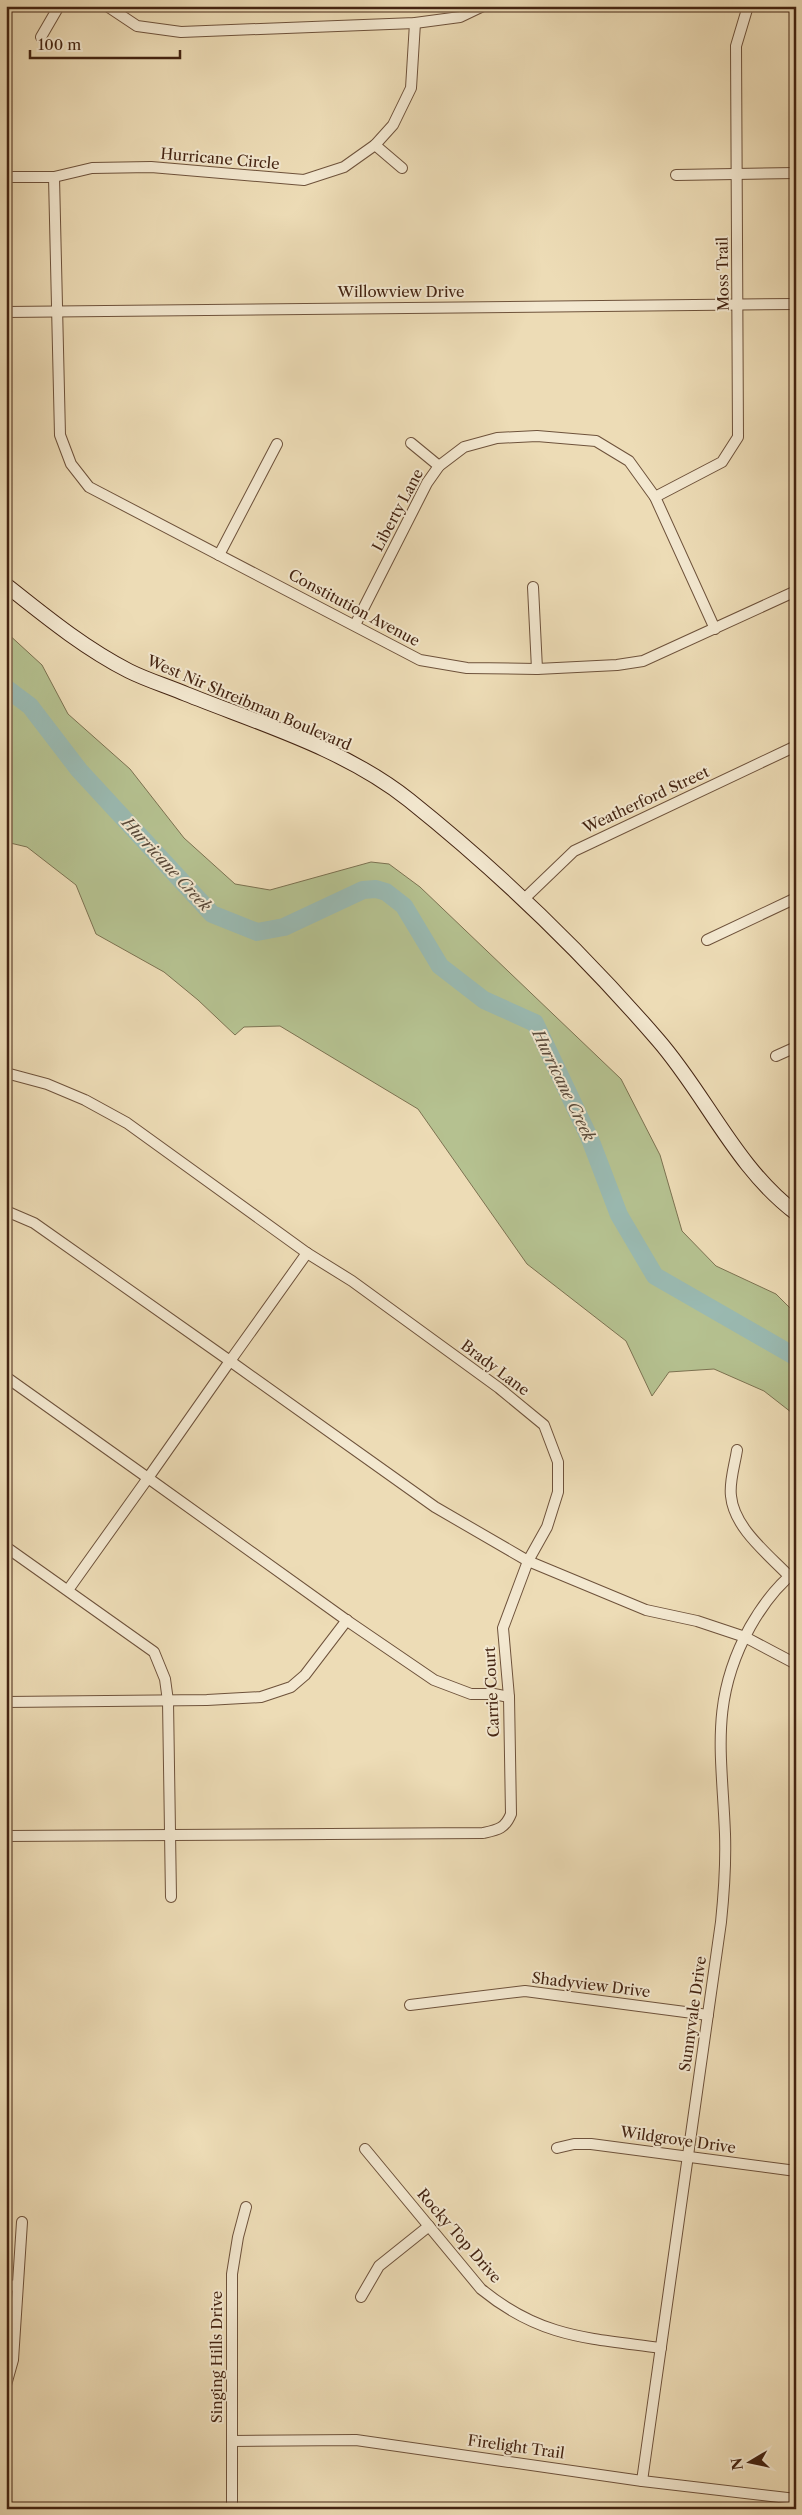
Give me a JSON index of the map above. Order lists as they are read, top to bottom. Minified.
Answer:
{"streets":{"main road":["West Nir Shreibman Boulevard"],"street":["Hurricane Circle","Moss Trail","Willowview Drive","Liberty Lane","Constitution Avenue","Weatherford Street","Brady Lane","Carrie Court","Shadyview Drive","Sunnyvale Drive","Wildgrove Drive","Rocky Top Drive","Singing Hills Drive","Firelight Trail"]},"crossings":[["Moss Trail","Willowview Drive"],["Moss Trail","Liberty Lane"],["Willowview Drive","Constitution Avenue"],["Liberty Lane","Constitution Avenue"],["West Nir Shreibman Boulevard","Weatherford Street"],["Brady Lane","Carrie Court"],["Shadyview Drive","Sunnyvale Drive"],["Sunnyvale Drive","Wildgrove Drive"],["Sunnyvale Drive","Rocky Top Drive"],["Sunnyvale Drive","Firelight Trail"],["Singing Hills Drive","Firelight Trail"]],"water":["Hurricane Creek"],"scale_bar":"100 m","north":"left"}
